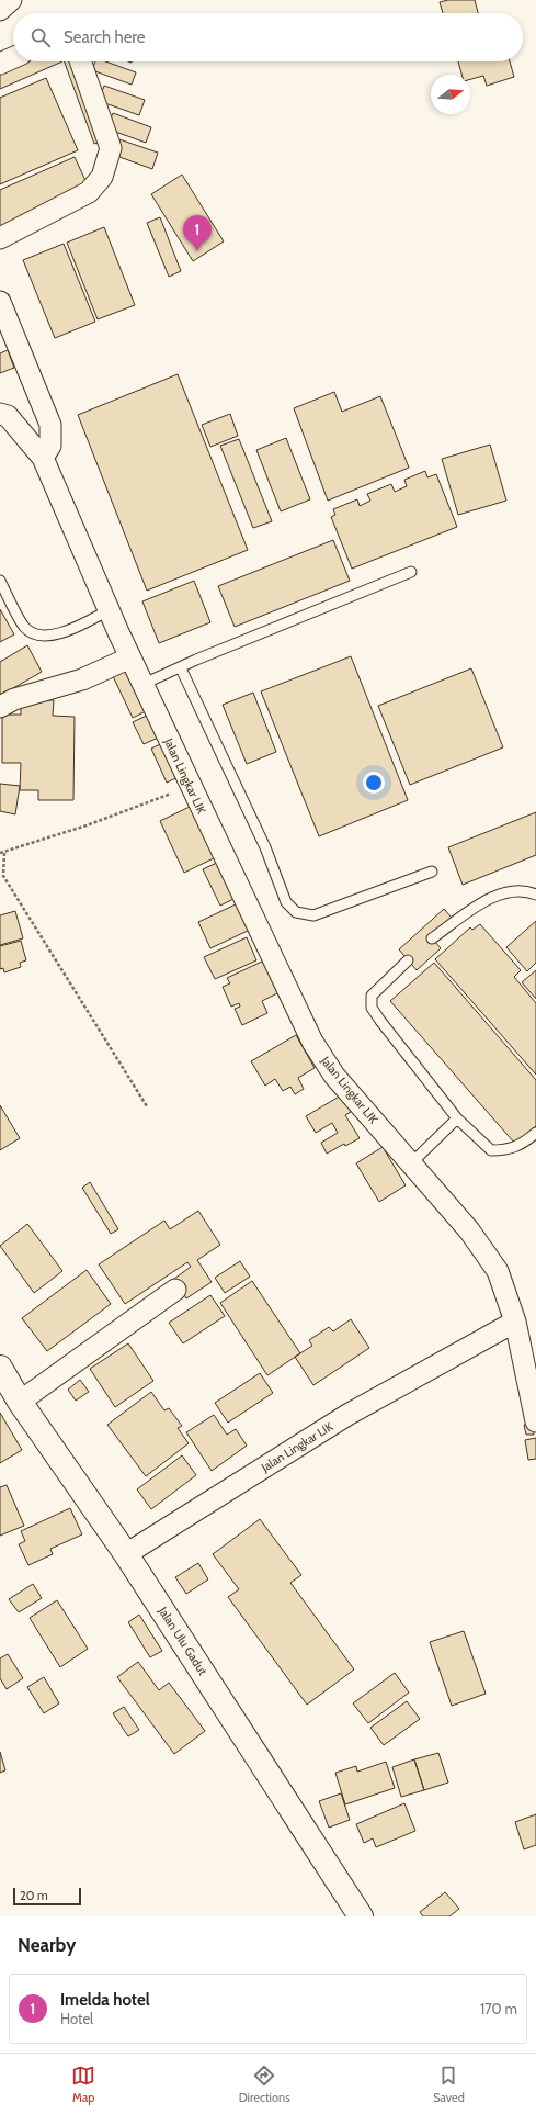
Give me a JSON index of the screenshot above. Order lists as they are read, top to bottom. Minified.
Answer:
{"streets":{"street":["Jalan Lingkar LIK","Jalan Ulu Gadut"]},"crossings":[["Jalan Lingkar LIK","Jalan Ulu Gadut"]],"scale_bar":"20 m","north":"right","page":{"search":"Search here","pins":"1","scale":"20 m","heading":"Nearby","list":[{"mark":"1","name":"Imelda hotel","note":"Hotel","value":"170 m"}],"nav":["Map","Directions","Saved"]}}
